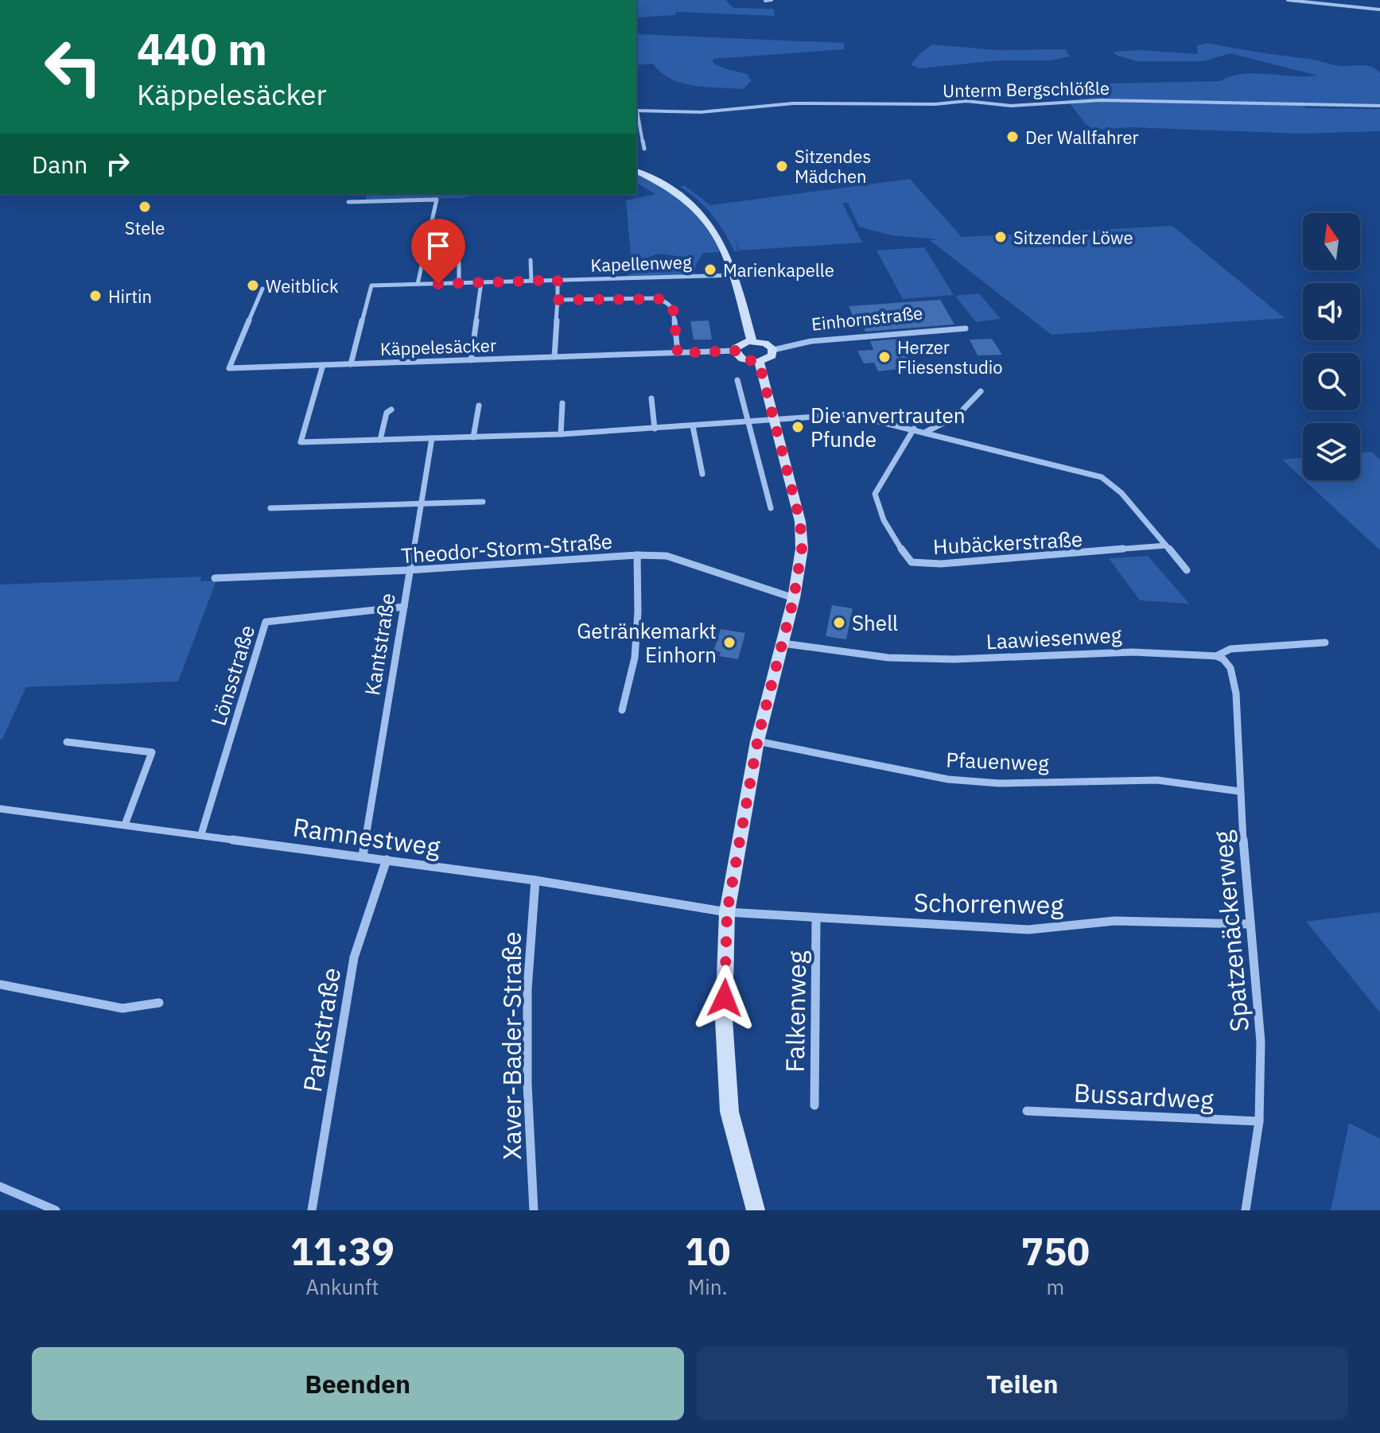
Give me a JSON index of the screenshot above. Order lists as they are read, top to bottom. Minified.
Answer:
{"streets":{"street":["Unterm Bergschlößle","Kapellenweg","Einhornstraße","Käppelesäcker","Hubäckerstraße","Theodor-Storm-Straße","Laawiesenweg","Kantstraße","Lönsstraße","Pfauenweg","Ramnestweg","Schorrenweg","Spatzenäckerweg","Falkenweg","Parkstraße","Xaver-Bader-Straße","Bussardweg"]},"crossings":[["Kapellenweg","Käppelesäcker"],["Theodor-Storm-Straße","Kantstraße"],["Laawiesenweg","Spatzenäckerweg"],["Kantstraße","Lönsstraße"],["Kantstraße","Ramnestweg"],["Lönsstraße","Ramnestweg"],["Pfauenweg","Spatzenäckerweg"],["Ramnestweg","Schorrenweg"],["Ramnestweg","Parkstraße"],["Ramnestweg","Xaver-Bader-Straße"],["Schorrenweg","Spatzenäckerweg"],["Schorrenweg","Falkenweg"],["Spatzenäckerweg","Bussardweg"]],"places":["Der Wallfahrer","Sitzendes Mädchen","Stele","Sitzender Löwe","Marienkapelle","Weitblick","Hirtin","Herzer Fliesenstudio","Die anvertrauten Pfunde","Shell","Getränkemarkt Einhorn"],"north":"top","page":{"turn":["440 m","Käppelesäcker"],"then":"Dann","eta":["11:39","Ankunft","10","Min.","750","m"],"buttons":["Beenden","Teilen"]}}
